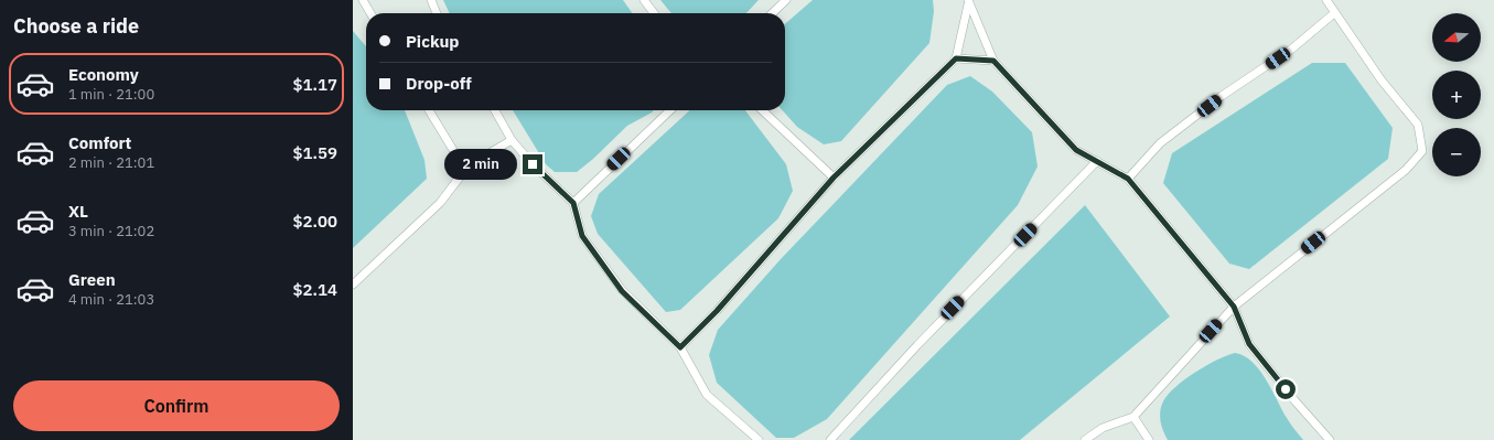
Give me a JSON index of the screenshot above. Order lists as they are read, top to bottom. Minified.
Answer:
{"north":"left","page":{"heading":"Choose a ride","map_buttons":["+","−"],"banner":["Pickup","Drop-off"],"list":[{"name":"Economy","note":"1 min · 21:00","value":"$1.17"},{"name":"Comfort","note":"2 min · 21:01","value":"$1.59"},{"name":"XL","note":"3 min · 21:02","value":"$2.00"},{"name":"Green","note":"4 min · 21:03","value":"$2.14"}],"bubble":"2 min","buttons":"Confirm"}}
